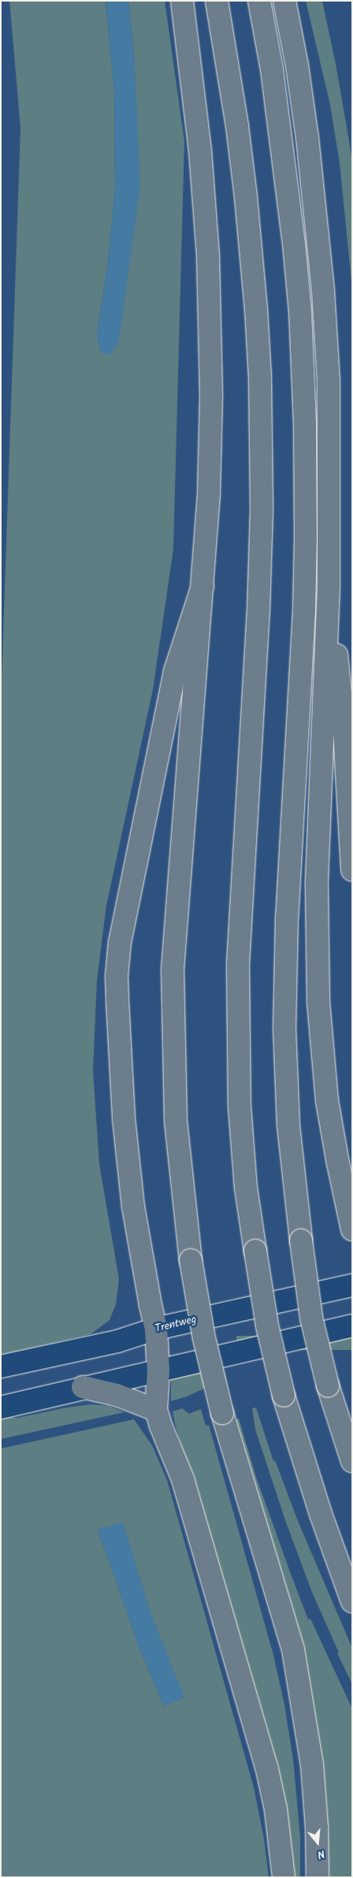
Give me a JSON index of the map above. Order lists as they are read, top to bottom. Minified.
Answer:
{"streets":{"main road":["Trentweg"]},"north":"bottom"}
